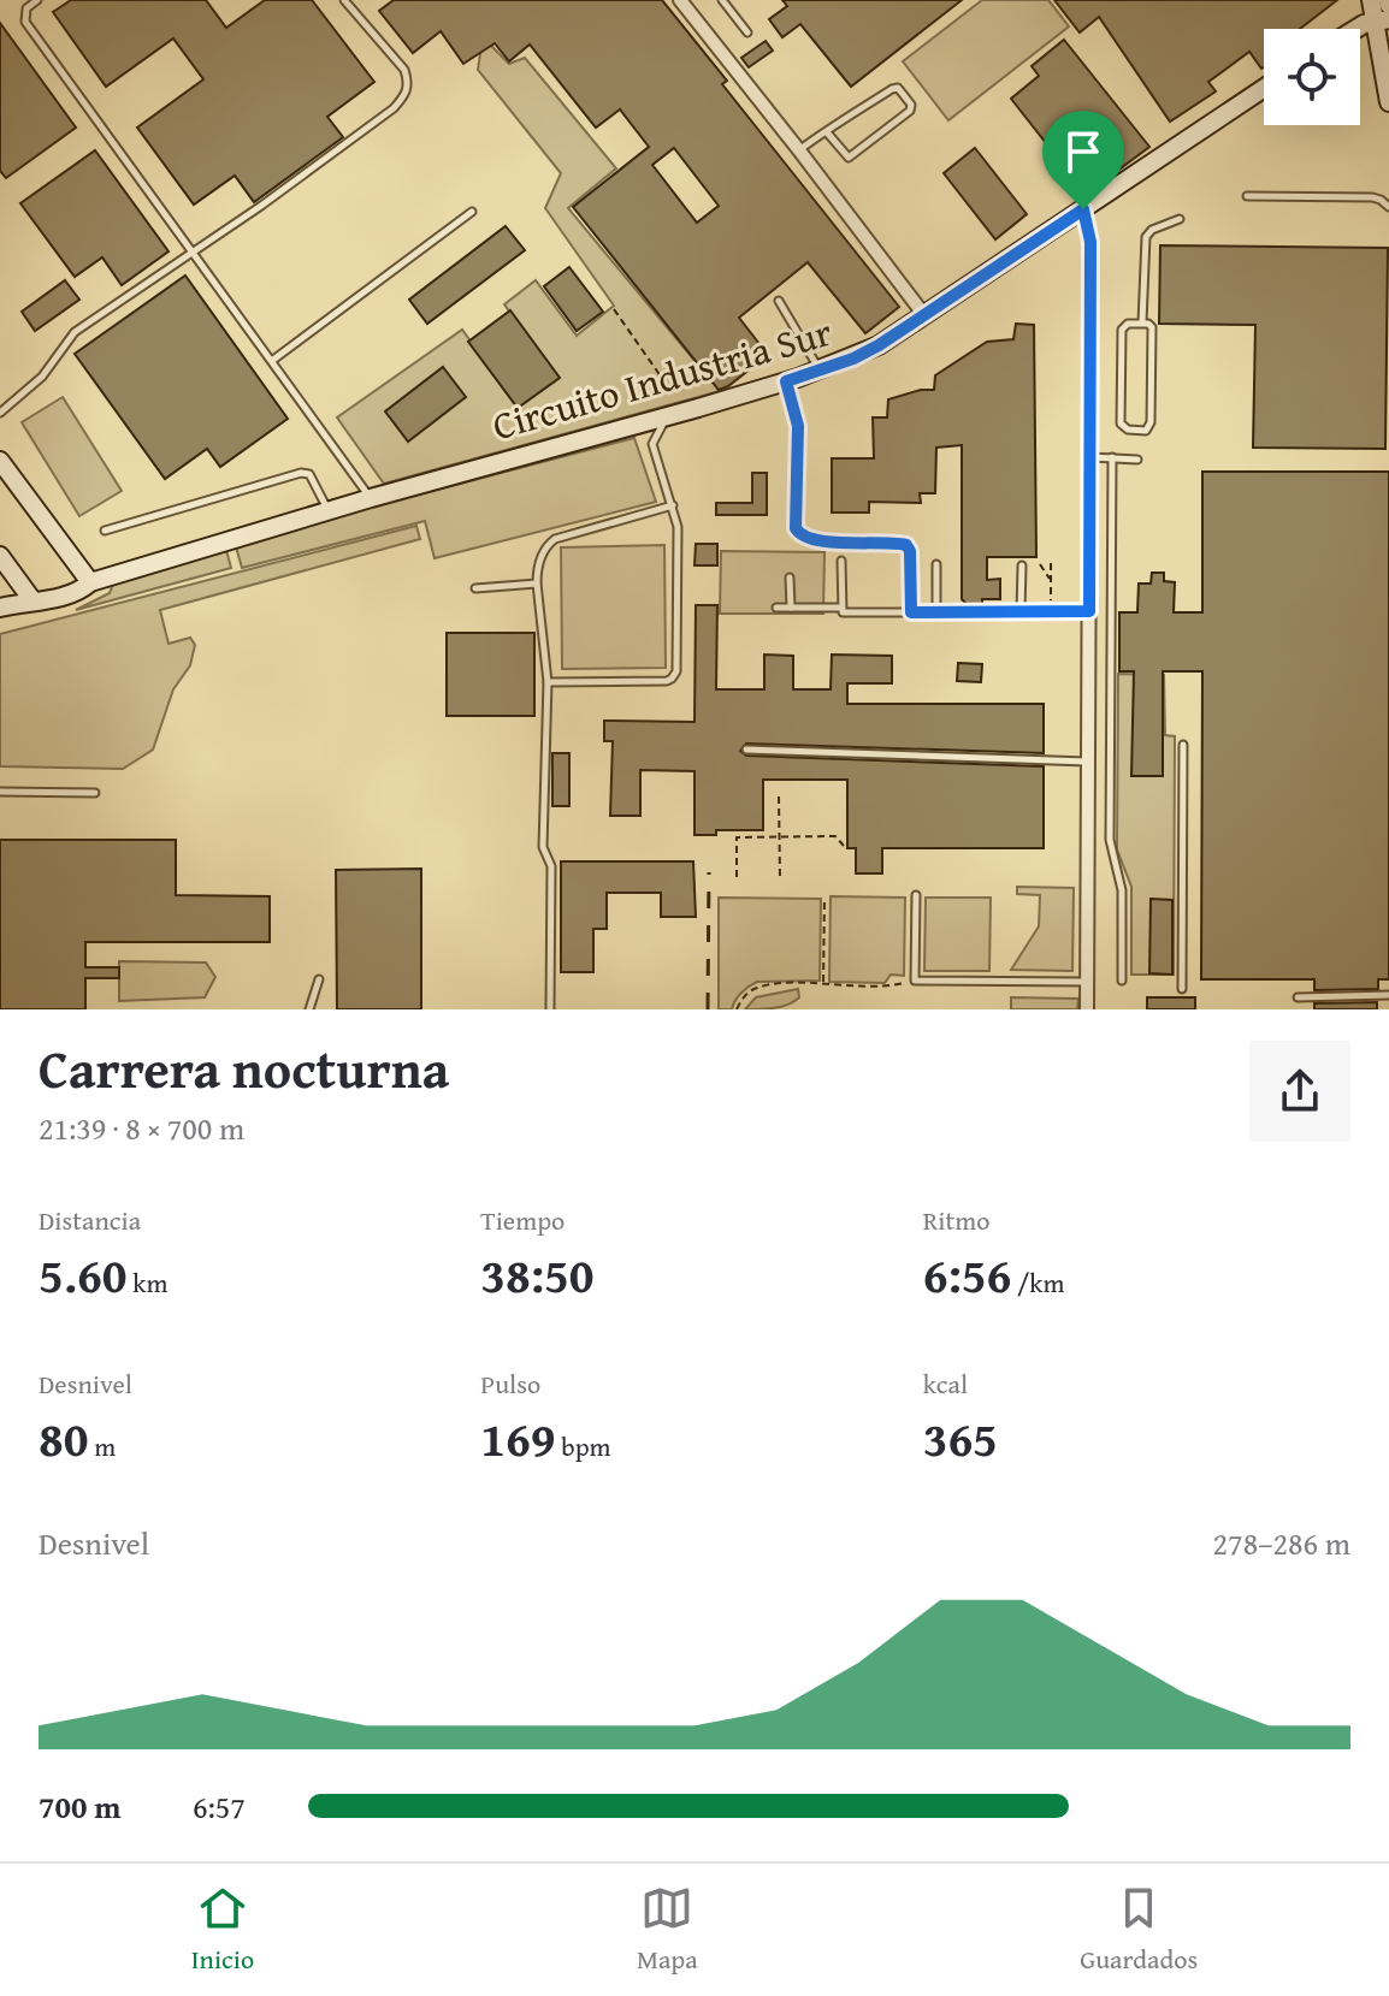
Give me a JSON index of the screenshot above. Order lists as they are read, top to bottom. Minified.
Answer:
{"streets":{"main road":["Circuito Industria Sur"]},"page":{"heading":["Carrera nocturna","21:39 · 8 × 700 m"],"stats":[["Distancia","5.60 km"],["Tiempo","38:50"],["Ritmo","6:56 /km"],["Desnivel","80 m"],["Pulso","169 bpm"],["kcal","365"]],"chart":["Desnivel","278–286 m"],"list":[{"name":"700 m","note":"6:57"}],"tabs":["Inicio","Mapa","Guardados"]}}
